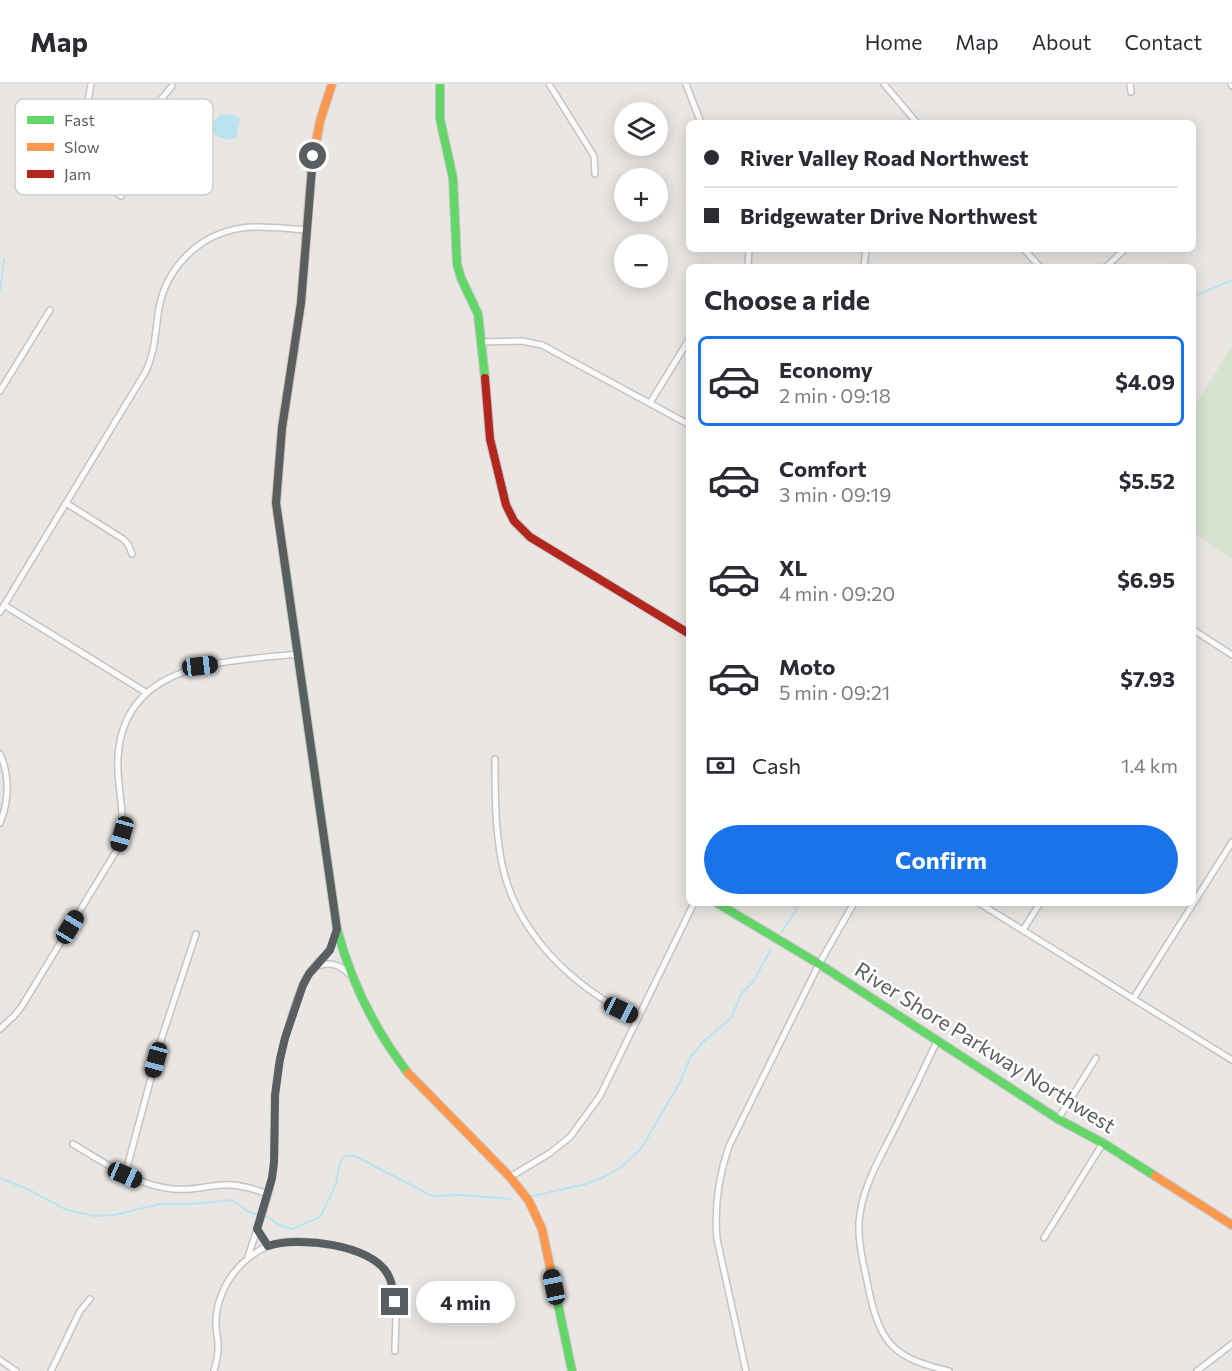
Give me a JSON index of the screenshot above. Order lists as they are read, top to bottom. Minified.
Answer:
{"streets":{"street":["River Shore Parkway Northwest"]},"legend":["Fast","Slow","Jam"],"page":{"header":"Map","nav":["Home","Map","About","Contact"],"map_buttons":["+","−"],"banner":["River Valley Road Northwest","Bridgewater Drive Northwest"],"heading":"Choose a ride","list":[{"name":"Economy","note":"2 min · 09:18","value":"$4.09"},{"name":"Comfort","note":"3 min · 09:19","value":"$5.52"},{"name":"XL","note":"4 min · 09:20","value":"$6.95"},{"name":"Moto","note":"5 min · 09:21","value":"$7.93"}],"pay":["Cash","1.4 km"],"buttons":"Confirm","bubble":"4 min"}}
